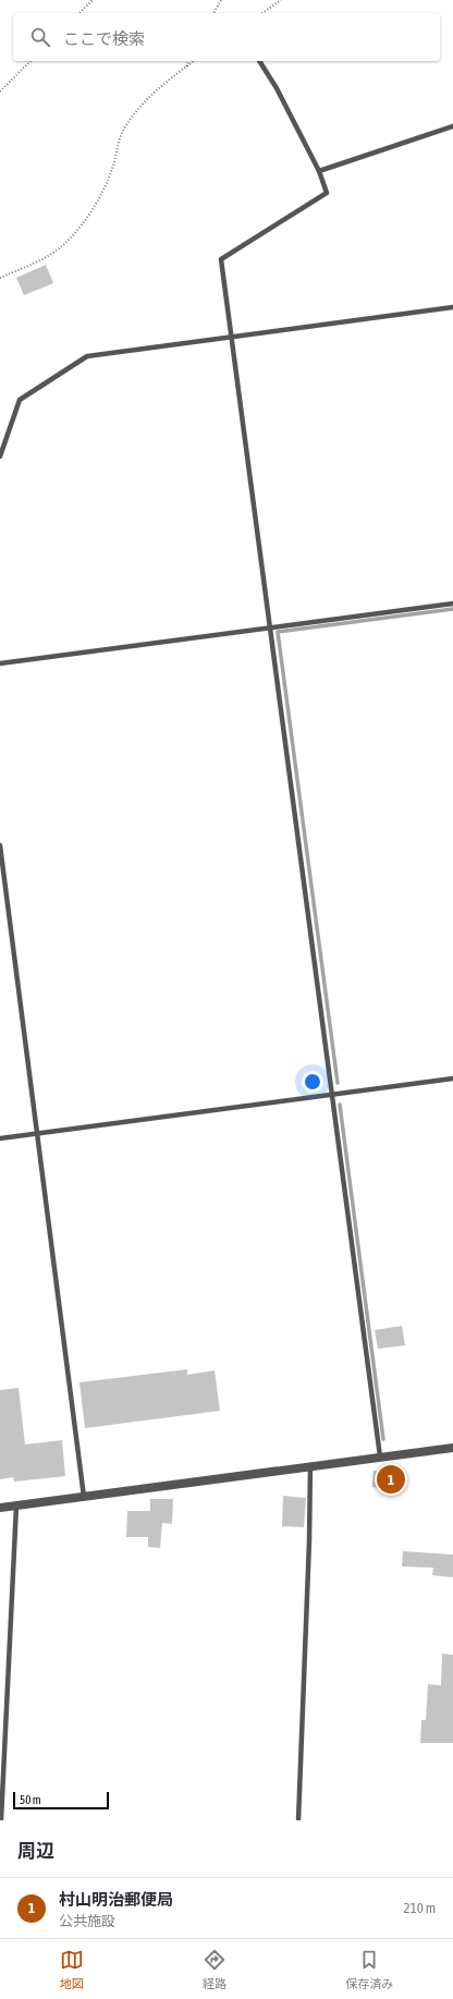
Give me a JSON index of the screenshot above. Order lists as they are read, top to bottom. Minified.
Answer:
{"scale_bar":"50 m","page":{"search":"ここで検索","pins":"1","scale":"50 m","heading":"周辺","list":[{"mark":"1","name":"村山明治郵便局","note":"公共施設","value":"210 m"}],"nav":["地図","経路","保存済み"]}}
